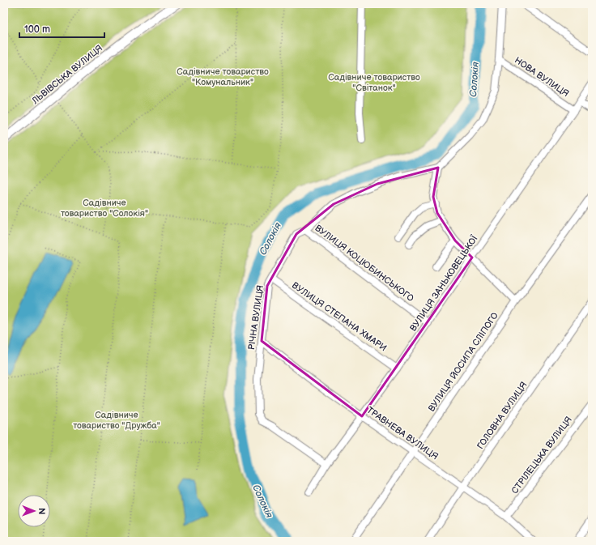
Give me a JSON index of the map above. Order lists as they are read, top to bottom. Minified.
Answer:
{"streets":{"main road":["ЛЬВІВСЬКА ВУЛИЦЯ"],"street":["НОВА ВУЛИЦЯ","ВУЛИЦЯ КОЦЮБИНСЬКОГО","ВУЛИЦЯ ЗАНЬКОВЕЦЬКОЇ","ВУЛИЦЯ СТЕПАНА ХМАРИ","РІЧНА ВУЛИЦЯ","ВУЛИЦЯ ЙОСИПА СЛІПОГО","ГОЛОВНА ВУЛИЦЯ","ТРАВНЕВА ВУЛИЦЯ","СТРІЛЕЦЬКА ВУЛИЦЯ"]},"crossings":[["НОВА ВУЛИЦЯ","ВУЛИЦЯ ЗАНЬКОВЕЦЬКОЇ"],["ВУЛИЦЯ КОЦЮБИНСЬКОГО","ВУЛИЦЯ ЗАНЬКОВЕЦЬКОЇ"],["ВУЛИЦЯ КОЦЮБИНСЬКОГО","РІЧНА ВУЛИЦЯ"],["ВУЛИЦЯ ЗАНЬКОВЕЦЬКОЇ","ВУЛИЦЯ СТЕПАНА ХМАРИ"],["ВУЛИЦЯ ЗАНЬКОВЕЦЬКОЇ","РІЧНА ВУЛИЦЯ"],["ВУЛИЦЯ ЗАНЬКОВЕЦЬКОЇ","ТРАВНЕВА ВУЛИЦЯ"],["ВУЛИЦЯ СТЕПАНА ХМАРИ","РІЧНА ВУЛИЦЯ"],["РІЧНА ВУЛИЦЯ","ТРАВНЕВА ВУЛИЦЯ"],["ВУЛИЦЯ ЙОСИПА СЛІПОГО","ТРАВНЕВА ВУЛИЦЯ"],["ГОЛОВНА ВУЛИЦЯ","ТРАВНЕВА ВУЛИЦЯ"],["ТРАВНЕВА ВУЛИЦЯ","СТРІЛЕЦЬКА ВУЛИЦЯ"]],"water":["Солокія"],"parks":["Садівниче товариство \"Комунальник\"","Садівниче товариство \"Світанок\"","Садівниче товариство \"Солокія\"","Садівниче товариство \"Дружба\""],"scale_bar":"100 m","north":"right"}
